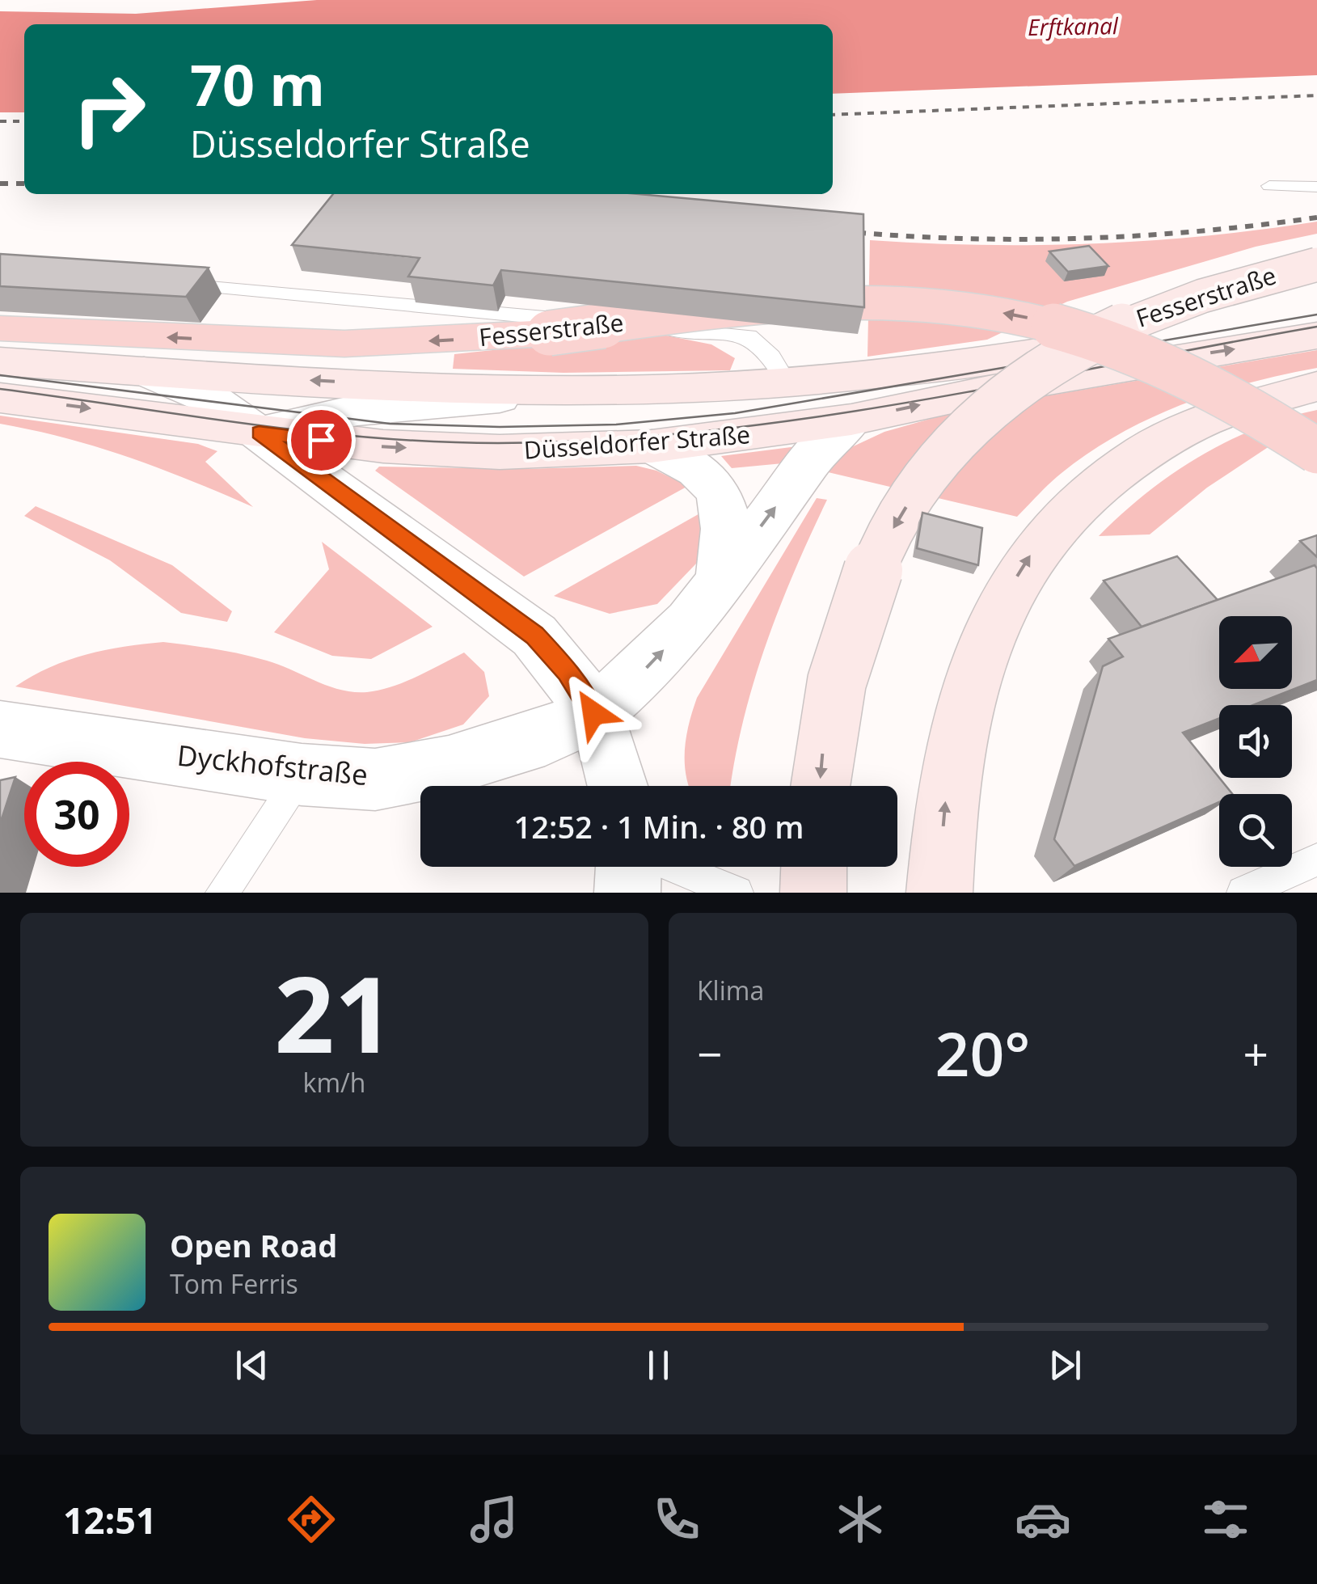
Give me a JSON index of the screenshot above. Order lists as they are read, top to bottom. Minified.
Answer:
{"streets":{"main road":["Fesserstraße","Düsseldorfer Straße"],"street":["Dyckhofstraße"]},"crossings":[["Düsseldorfer Straße","Dyckhofstraße"]],"one_way":["Dyckhofstraße"],"water":["Erftkanal"],"north":"bottom left","page":{"turn":["70 m","Düsseldorfer Straße"],"limit":"30","trip":"12:52 · 1 Min. · 80 m","tile":[["21","km/h"],"Klima"],"heat":["−","20°","+"],"song":["Open Road","Tom Ferris"],"tabs":"12:51"}}
